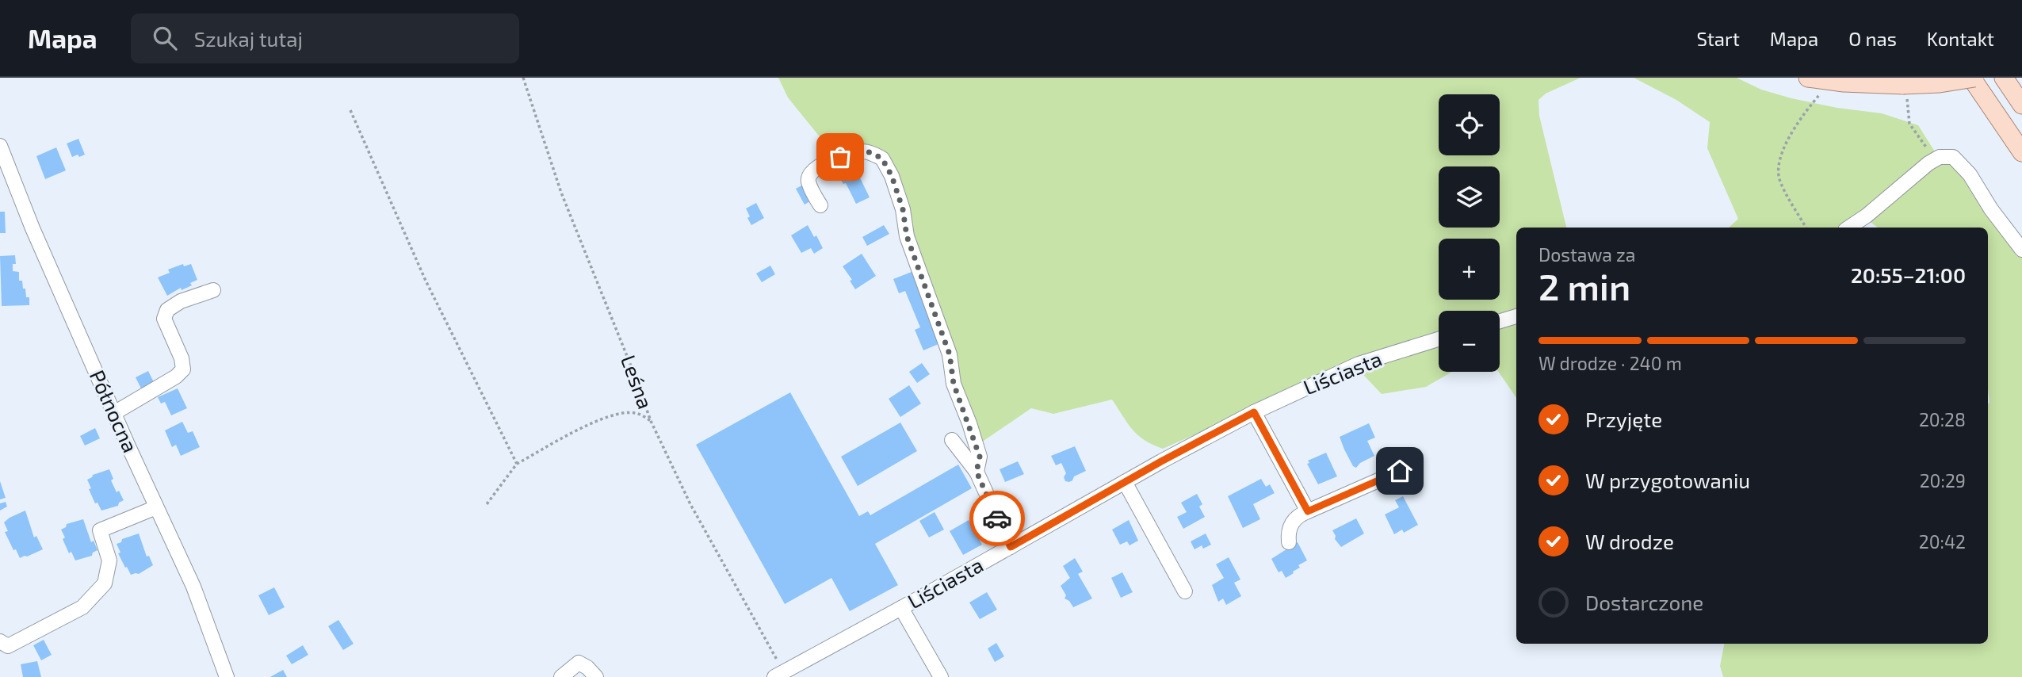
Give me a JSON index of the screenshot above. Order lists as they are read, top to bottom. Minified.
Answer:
{"streets":{"street":["Liściasta","Północna"],"path":["Leśna"]},"crossings":[["Liściasta","Leśna"]],"page":{"header":"Mapa","search":"Szukaj tutaj","nav":["Start","Mapa","O nas","Kontakt"],"map_buttons":["+","−"],"heading":["2 min","Dostawa za","20:55–21:00"],"bar":"W drodze · 240 m","list":[["Przyjęte","20:28"],["W przygotowaniu","20:29"],["W drodze","20:42"],"Dostarczone"]}}
